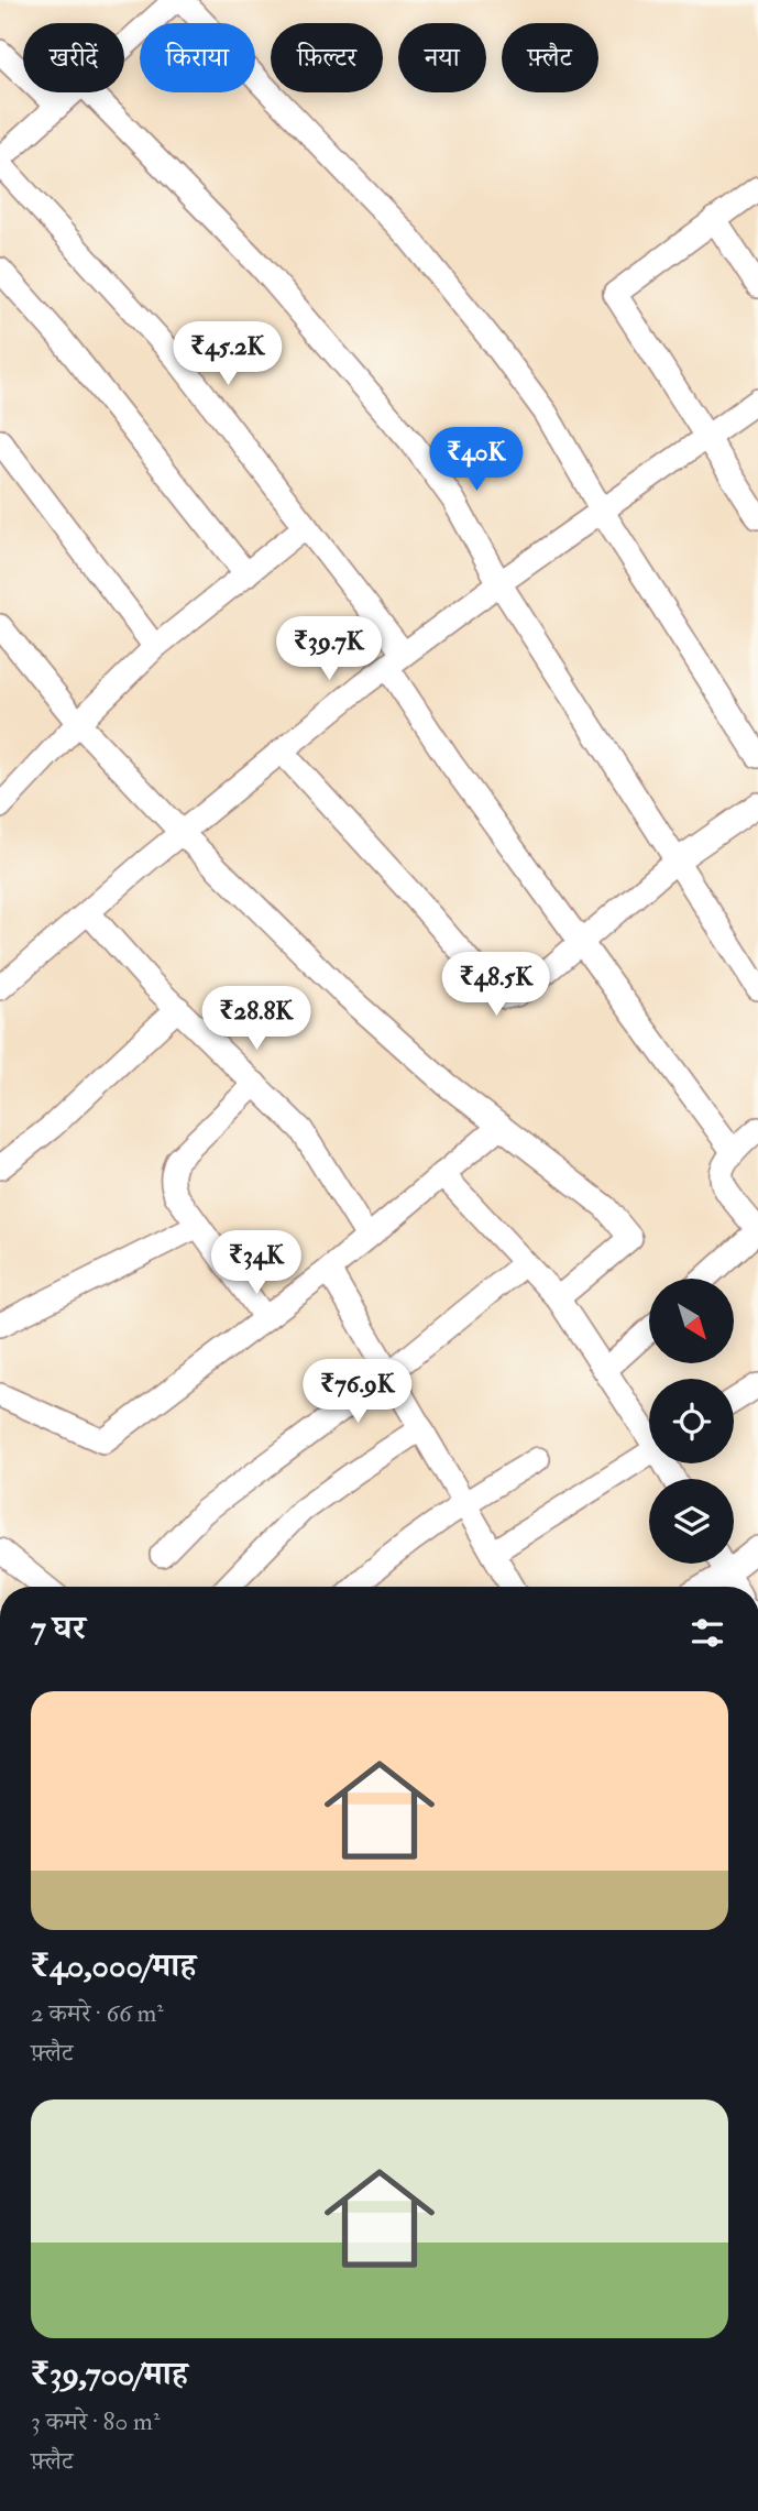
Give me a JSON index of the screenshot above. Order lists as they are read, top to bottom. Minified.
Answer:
{"north":"bottom right","page":{"chip":["खरीदें","किराया","फ़िल्टर","नया","फ़्लैट"],"price":["₹45.2K","₹40K","₹39.7K","₹48.5K","₹28.8K","₹34K","₹76.9K"],"heading":"7 घर","list":[{"name":"₹40,000/माह","note":"2 कमरे · 66 m² · फ़्लैट"},{"name":"₹39,700/माह","note":"3 कमरे · 80 m² · फ़्लैट"}]}}
